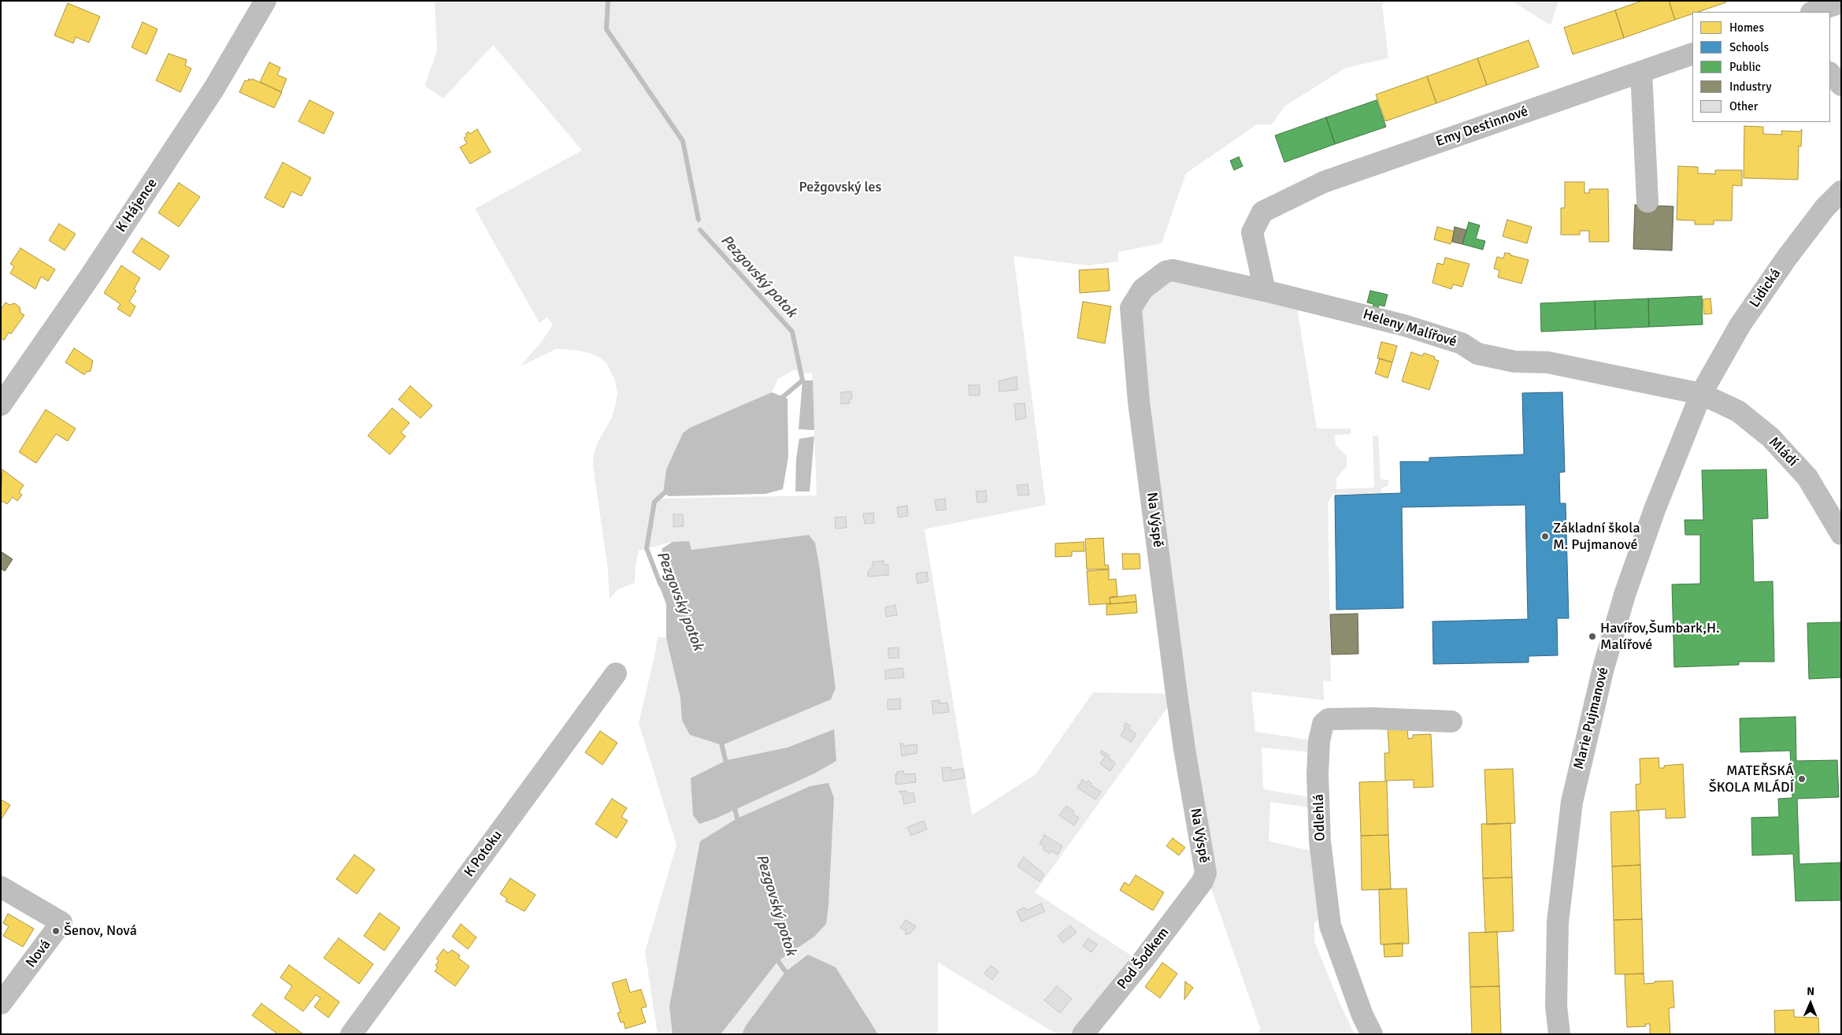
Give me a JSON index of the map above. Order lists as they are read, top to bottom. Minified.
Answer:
{"streets":{"street":["Emy Destinnové","K Hájence","Lidická","Heleny Malířové","Mládí","Na Výspě","Marie Pujmanové","Odlehlá","K Potoku","Nová","Pod Šodkem"]},"crossings":[["Emy Destinnové","Heleny Malířové"],["Emy Destinnové","Na Výspě"],["Lidická","Heleny Malířové"],["Lidická","Mládí"],["Lidická","Marie Pujmanové"],["Heleny Malířové","Mládí"],["Heleny Malířové","Na Výspě"],["Heleny Malířové","Marie Pujmanové"],["Mládí","Marie Pujmanové"],["Na Výspě","Pod Šodkem"]],"water":["Pezgovský potok"],"parks":["Pežgovský les"],"places":["Základní škola M. Pujmanové","Havířov,Šumbark,H. Malířové","MATEŘSKÁ ŠKOLA MLÁDÍ","Šenov, Nová"],"legend":["Homes","Schools","Public","Industry","Other"],"north":"top"}
